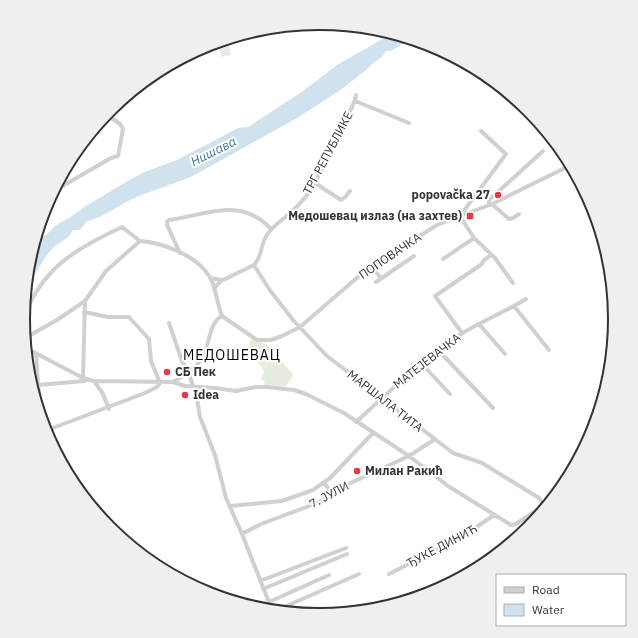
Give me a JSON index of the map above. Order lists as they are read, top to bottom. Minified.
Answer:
{"streets":{"street":["ТРГ РЕПУБЛИКЕ","ПОПОВАЧКА","МАТЕЈЕВАЧКА","МАРШАЛА ТИТА","7. ЈУЛИ","ЂУКЕ ДИНИЋ"]},"crossings":[["ТРГ РЕПУБЛИКЕ","МАРШАЛА ТИТА"],["ПОПОВАЧКА","МАРШАЛА ТИТА"],["МАТЕЈЕВАЧКА","МАРШАЛА ТИТА"],["МАРШАЛА ТИТА","7. ЈУЛИ"],["МАРШАЛА ТИТА","ЂУКЕ ДИНИЋ"]],"districts":["МЕДОШЕВАЦ"],"water":["Нишава"],"places":{"other":["popovačka 27","СБ Пек","Idea","Милан Ракић"],"transit":["Медошевац излаз (на захтев)"]},"legend":["Road","Water"]}
